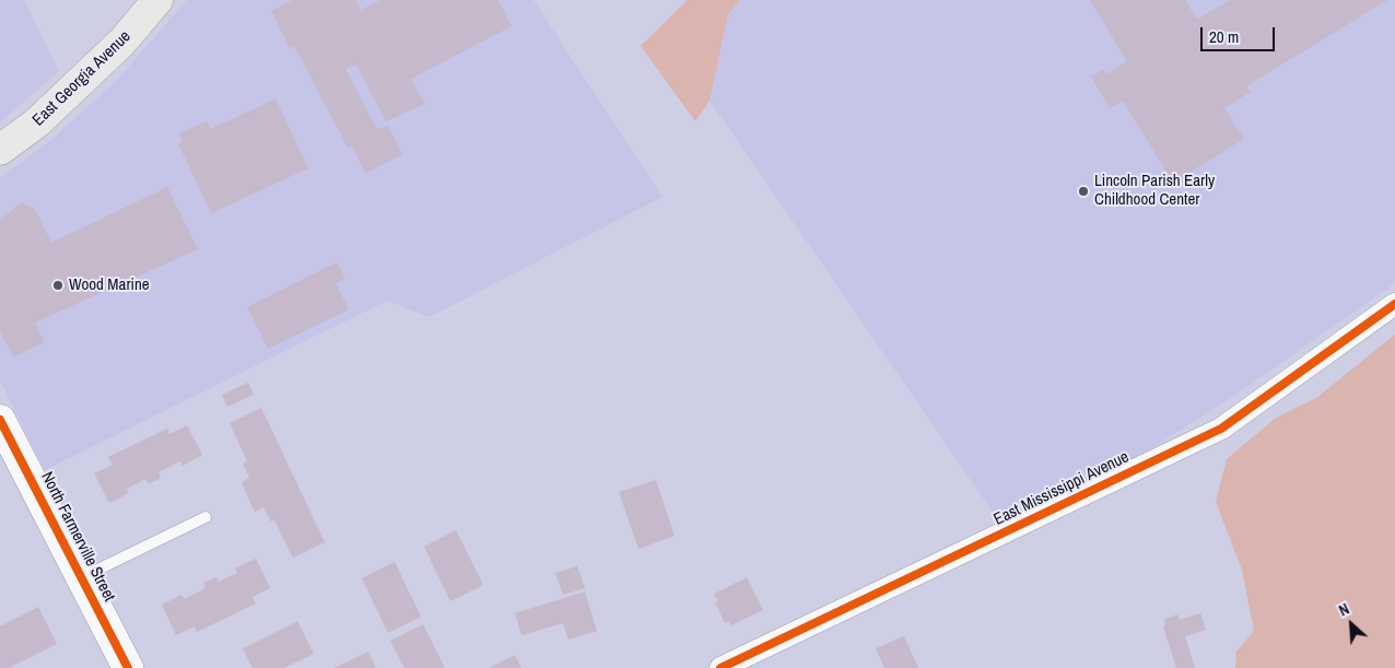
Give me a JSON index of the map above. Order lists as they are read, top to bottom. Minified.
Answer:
{"streets":{"main road":["East Georgia Avenue"],"street":["East Mississippi Avenue","North Farmerville Street"]},"places":["Lincoln Parish Early Childhood Center","Wood Marine"],"scale_bar":"20 m","north":"top left"}
